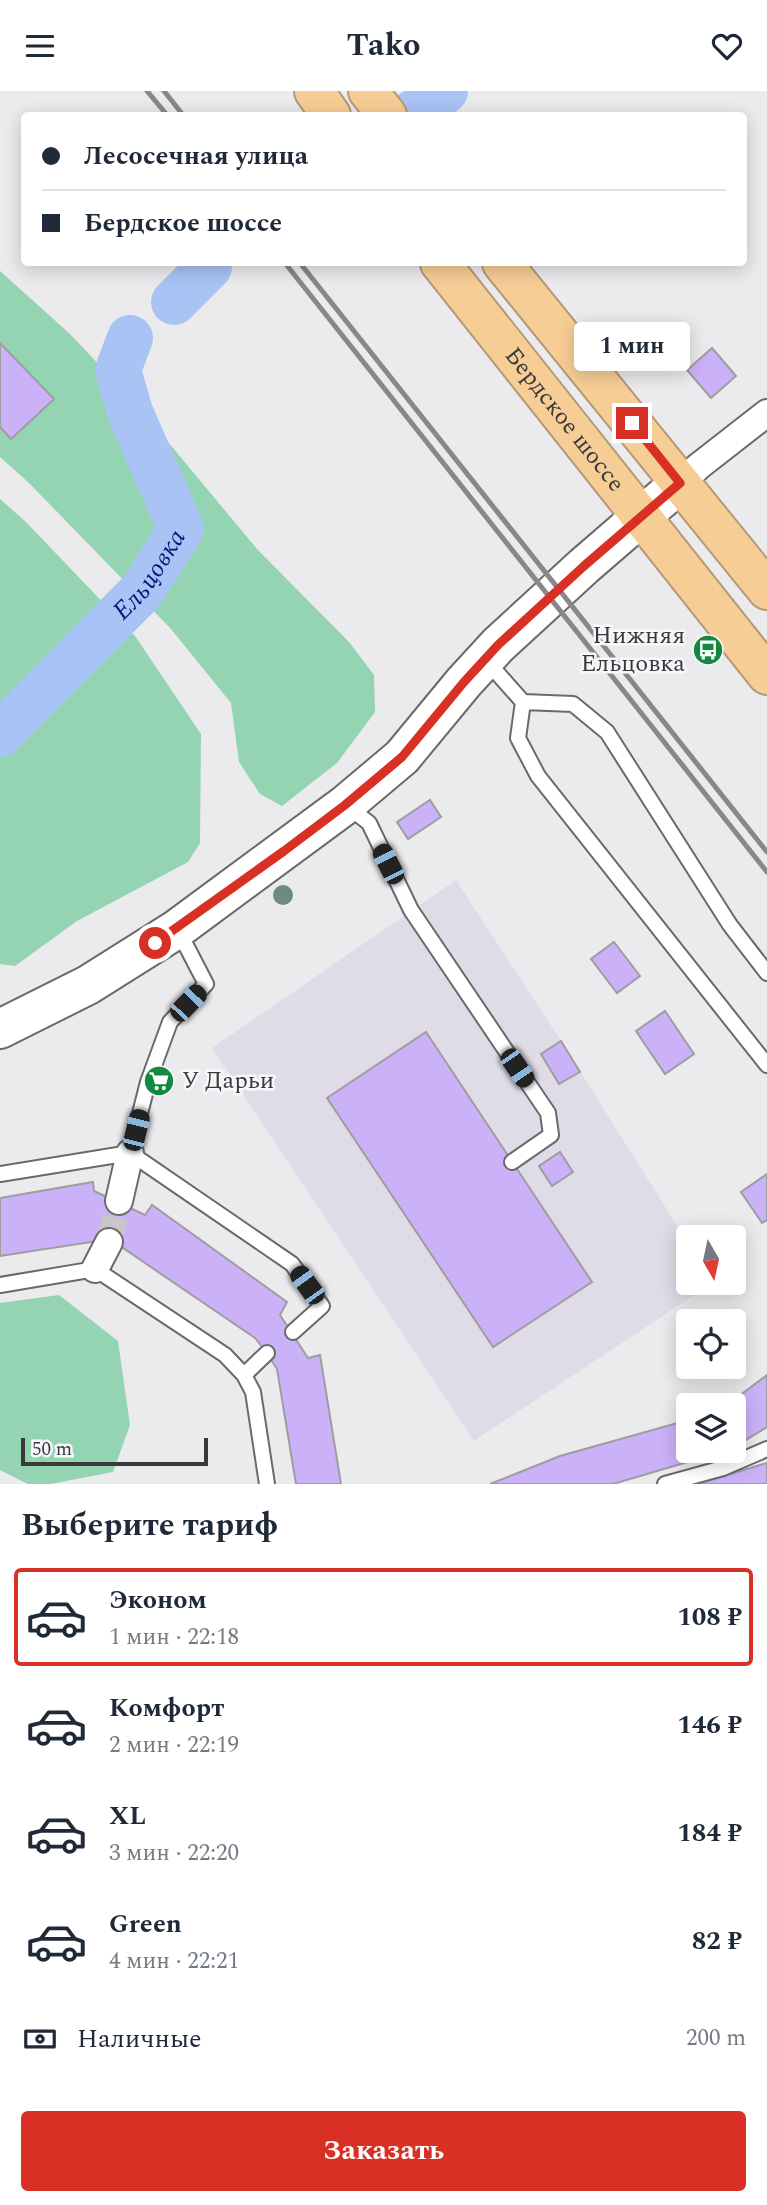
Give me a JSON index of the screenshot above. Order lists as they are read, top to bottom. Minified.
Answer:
{"streets":{"highway":["Бердское шоссе"]},"water":["Ельцовка"],"places":{"bus stop":["Нижняя Ельцовка"],"supermarket":["У Дарьи"]},"scale_bar":"50 m","north":"bottom","page":{"header":"Tako","banner":["Лесосечная улица","Бердское шоссе"],"bubble":"1 мин","scale":"50 m","heading":"Выберите тариф","list":[{"name":"Эконом","note":"1 мин · 22:18","value":"108 ₽"},{"name":"Комфорт","note":"2 мин · 22:19","value":"146 ₽"},{"name":"XL","note":"3 мин · 22:20","value":"184 ₽"},{"name":"Green","note":"4 мин · 22:21","value":"82 ₽"}],"pay":["Наличные","200 m"],"buttons":"Заказать"}}
